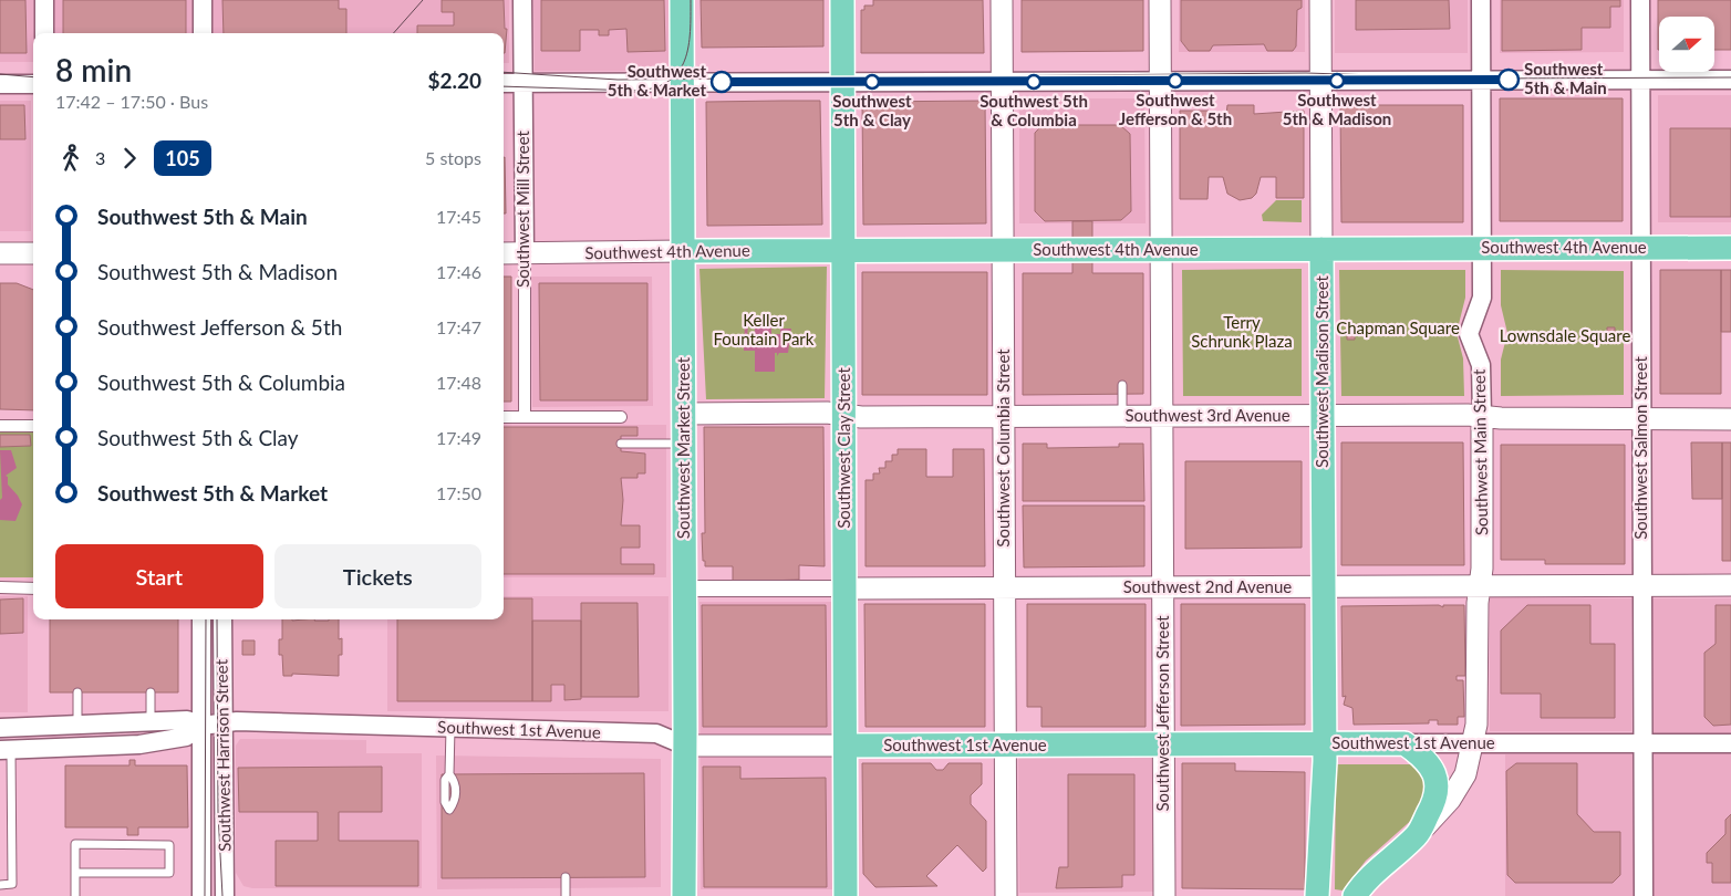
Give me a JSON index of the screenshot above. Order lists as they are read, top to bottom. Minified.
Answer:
{"streets":{"main road":["Southwest 4th Avenue","Southwest Madison Street","Southwest 3rd Avenue","Southwest Market Street","Southwest Clay Street","Southwest Columbia Street","Southwest Main Street","Southwest 2nd Avenue","Southwest Jefferson Street","Southwest 1st Avenue"],"street":["Southwest Mill Street","Southwest Salmon Street","Southwest Harrison Street"]},"crossings":[["Southwest Mill Street","Southwest 4th Avenue"],["Southwest 4th Avenue","Southwest Madison Street"],["Southwest 4th Avenue","Southwest Market Street"],["Southwest 4th Avenue","Southwest Clay Street"],["Southwest 4th Avenue","Southwest Columbia Street"],["Southwest 4th Avenue","Southwest Salmon Street"],["Southwest 4th Avenue","Southwest Main Street"],["Southwest 4th Avenue","Southwest Jefferson Street"],["Southwest Madison Street","Southwest 3rd Avenue"],["Southwest Madison Street","Southwest 2nd Avenue"],["Southwest Madison Street","Southwest 1st Avenue"],["Southwest 3rd Avenue","Southwest Market Street"],["Southwest 3rd Avenue","Southwest Clay Street"],["Southwest 3rd Avenue","Southwest Columbia Street"],["Southwest 3rd Avenue","Southwest Salmon Street"],["Southwest 3rd Avenue","Southwest Main Street"],["Southwest 3rd Avenue","Southwest Jefferson Street"],["Southwest Market Street","Southwest 2nd Avenue"],["Southwest Market Street","Southwest 1st Avenue"],["Southwest Clay Street","Southwest 2nd Avenue"],["Southwest Clay Street","Southwest 1st Avenue"],["Southwest Columbia Street","Southwest 2nd Avenue"],["Southwest Columbia Street","Southwest 1st Avenue"],["Southwest Salmon Street","Southwest 2nd Avenue"],["Southwest Salmon Street","Southwest 1st Avenue"],["Southwest Main Street","Southwest 2nd Avenue"],["Southwest Main Street","Southwest 1st Avenue"],["Southwest 2nd Avenue","Southwest Jefferson Street"],["Southwest Jefferson Street","Southwest 1st Avenue"],["Southwest 1st Avenue","Southwest Harrison Street"]],"parks":["Keller Fountain Park","Terry Schrunk Plaza","Chapman Square","Lownsdale Square"],"places":["Southwest 5th & Main","Southwest Jefferson & 5th","Southwest 5th & Madison","Southwest 5th & Market","Southwest 5th & Clay","Southwest 5th & Columbia"],"lines":["bus line 105"],"north":"right","page":{"heading":["8 min","17:42 – 17:50 · Bus","$2.20"],"legs":["3","105","5 stops"],"list":[{"name":"Southwest 5th & Main","value":"17:45"},{"name":"Southwest 5th & Madison","value":"17:46"},{"name":"Southwest Jefferson & 5th","value":"17:47"},{"name":"Southwest 5th & Columbia","value":"17:48"},{"name":"Southwest 5th & Clay","value":"17:49"},{"name":"Southwest 5th & Market","value":"17:50"}],"buttons":["Start","Tickets"]}}
